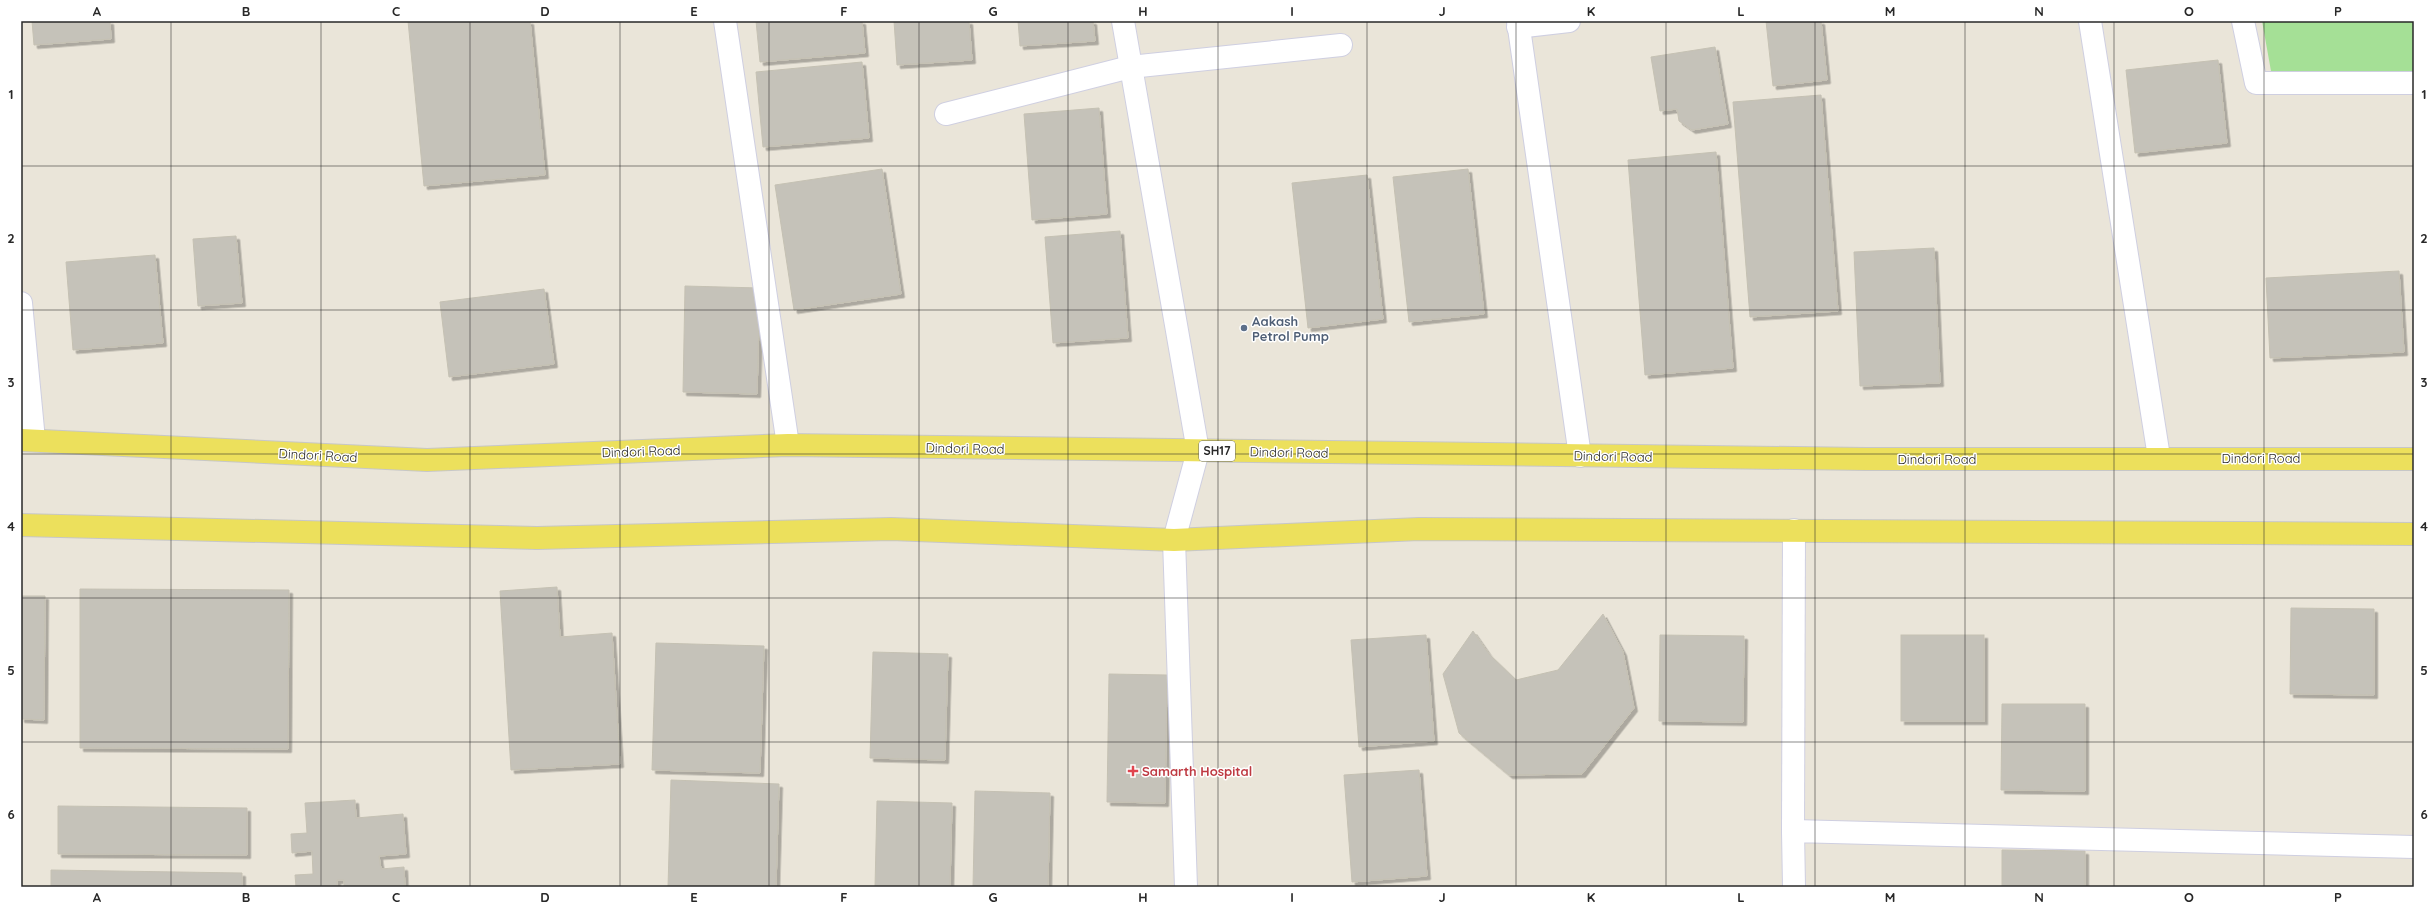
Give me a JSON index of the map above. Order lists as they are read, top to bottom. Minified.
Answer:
{"streets":{"main road":["Dindori Road","SH17"]},"places":{"other":["Aakash Petrol Pump"],"health":["Samarth Hospital"]},"grid":{"columns":["A","B","C","D","E","F","G","H","I","J","K","L","M","N","O","P"],"rows":["1","2","3","4","5","6"]}}
